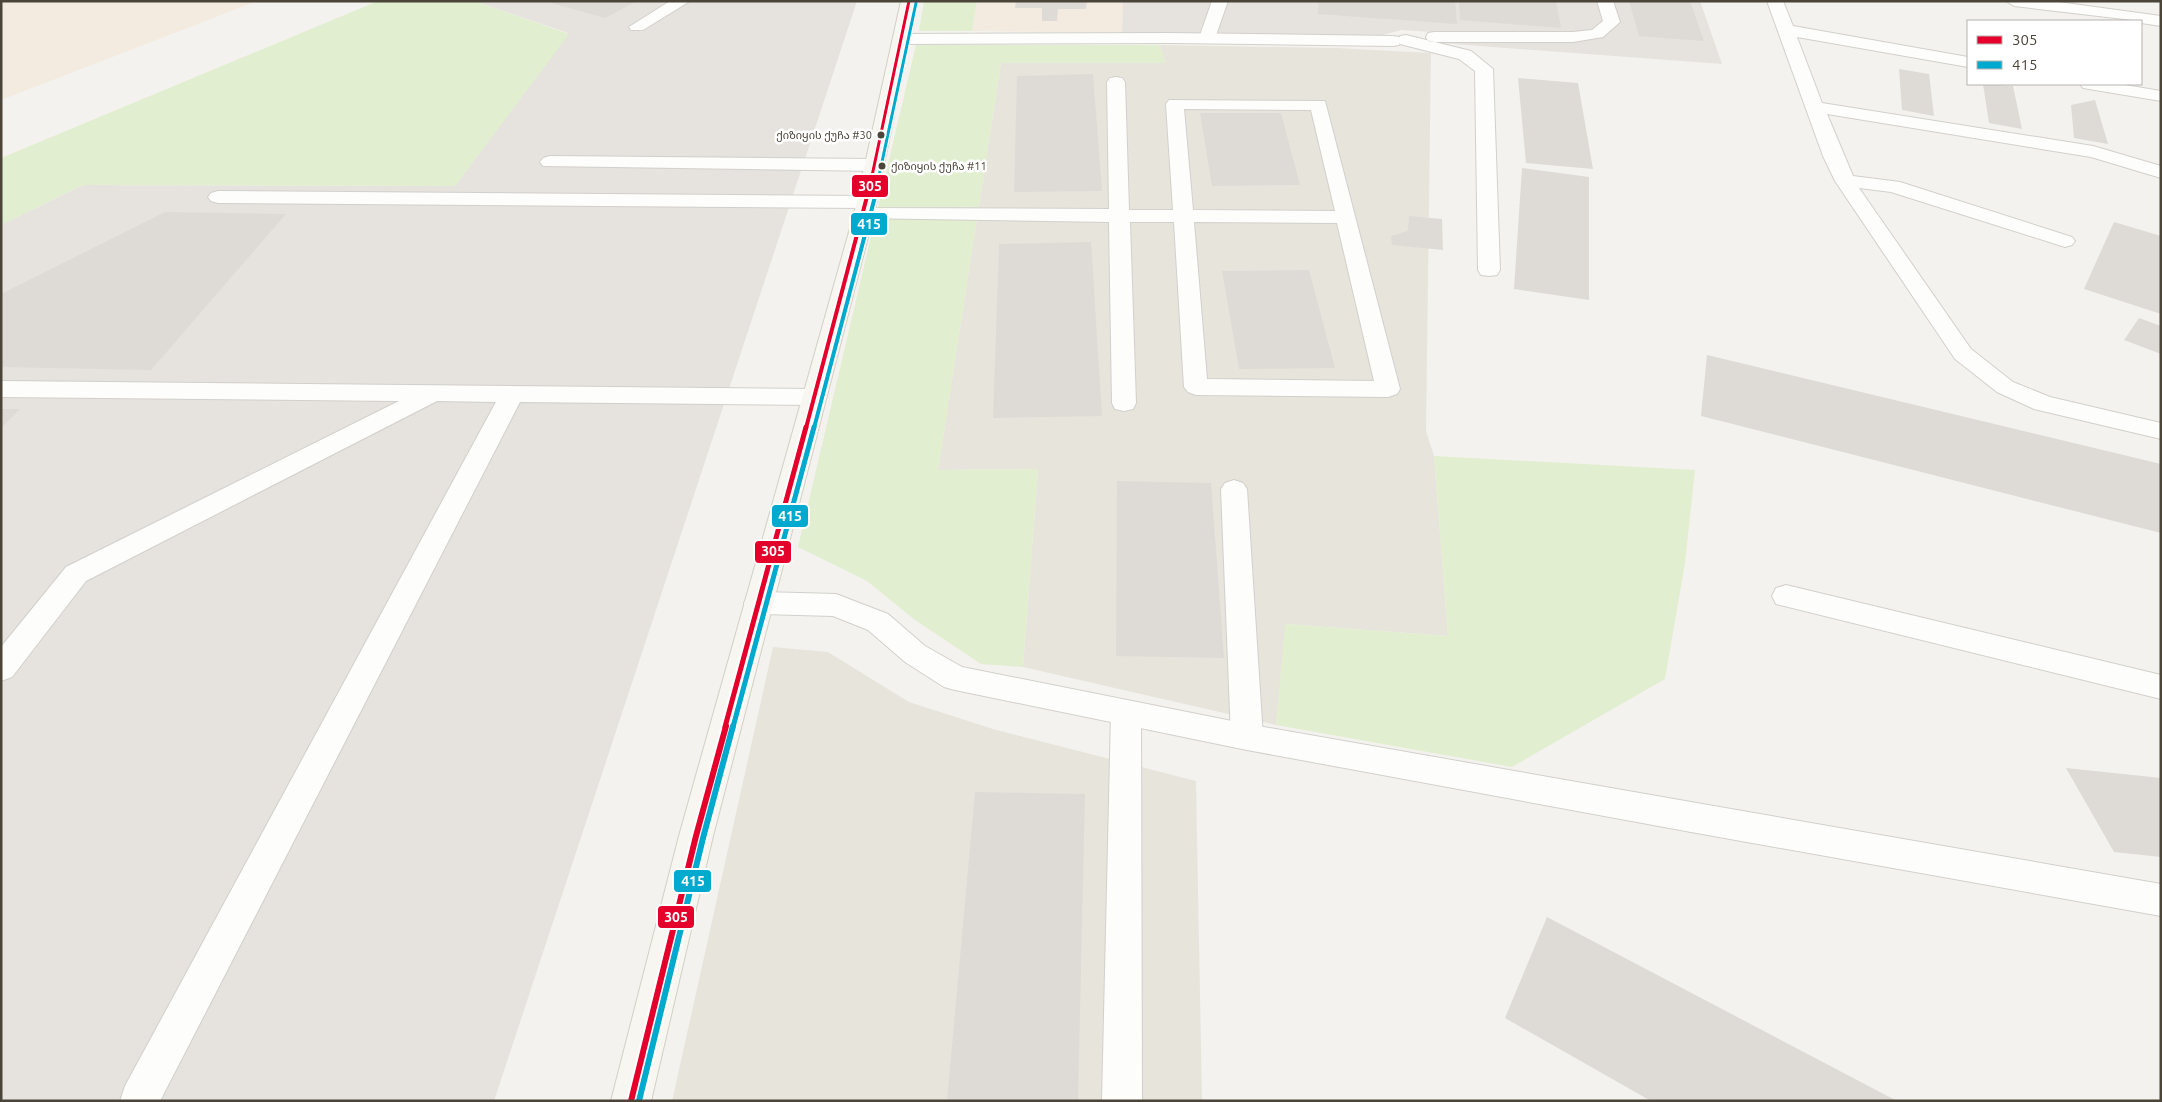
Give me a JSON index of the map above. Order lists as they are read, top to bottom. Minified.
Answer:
{"places":["ქიზიყის ქუჩა #30","ქიზიყის ქუჩა #11"],"lines":["transit line 305","transit line 415"],"legend":["305","415"]}
